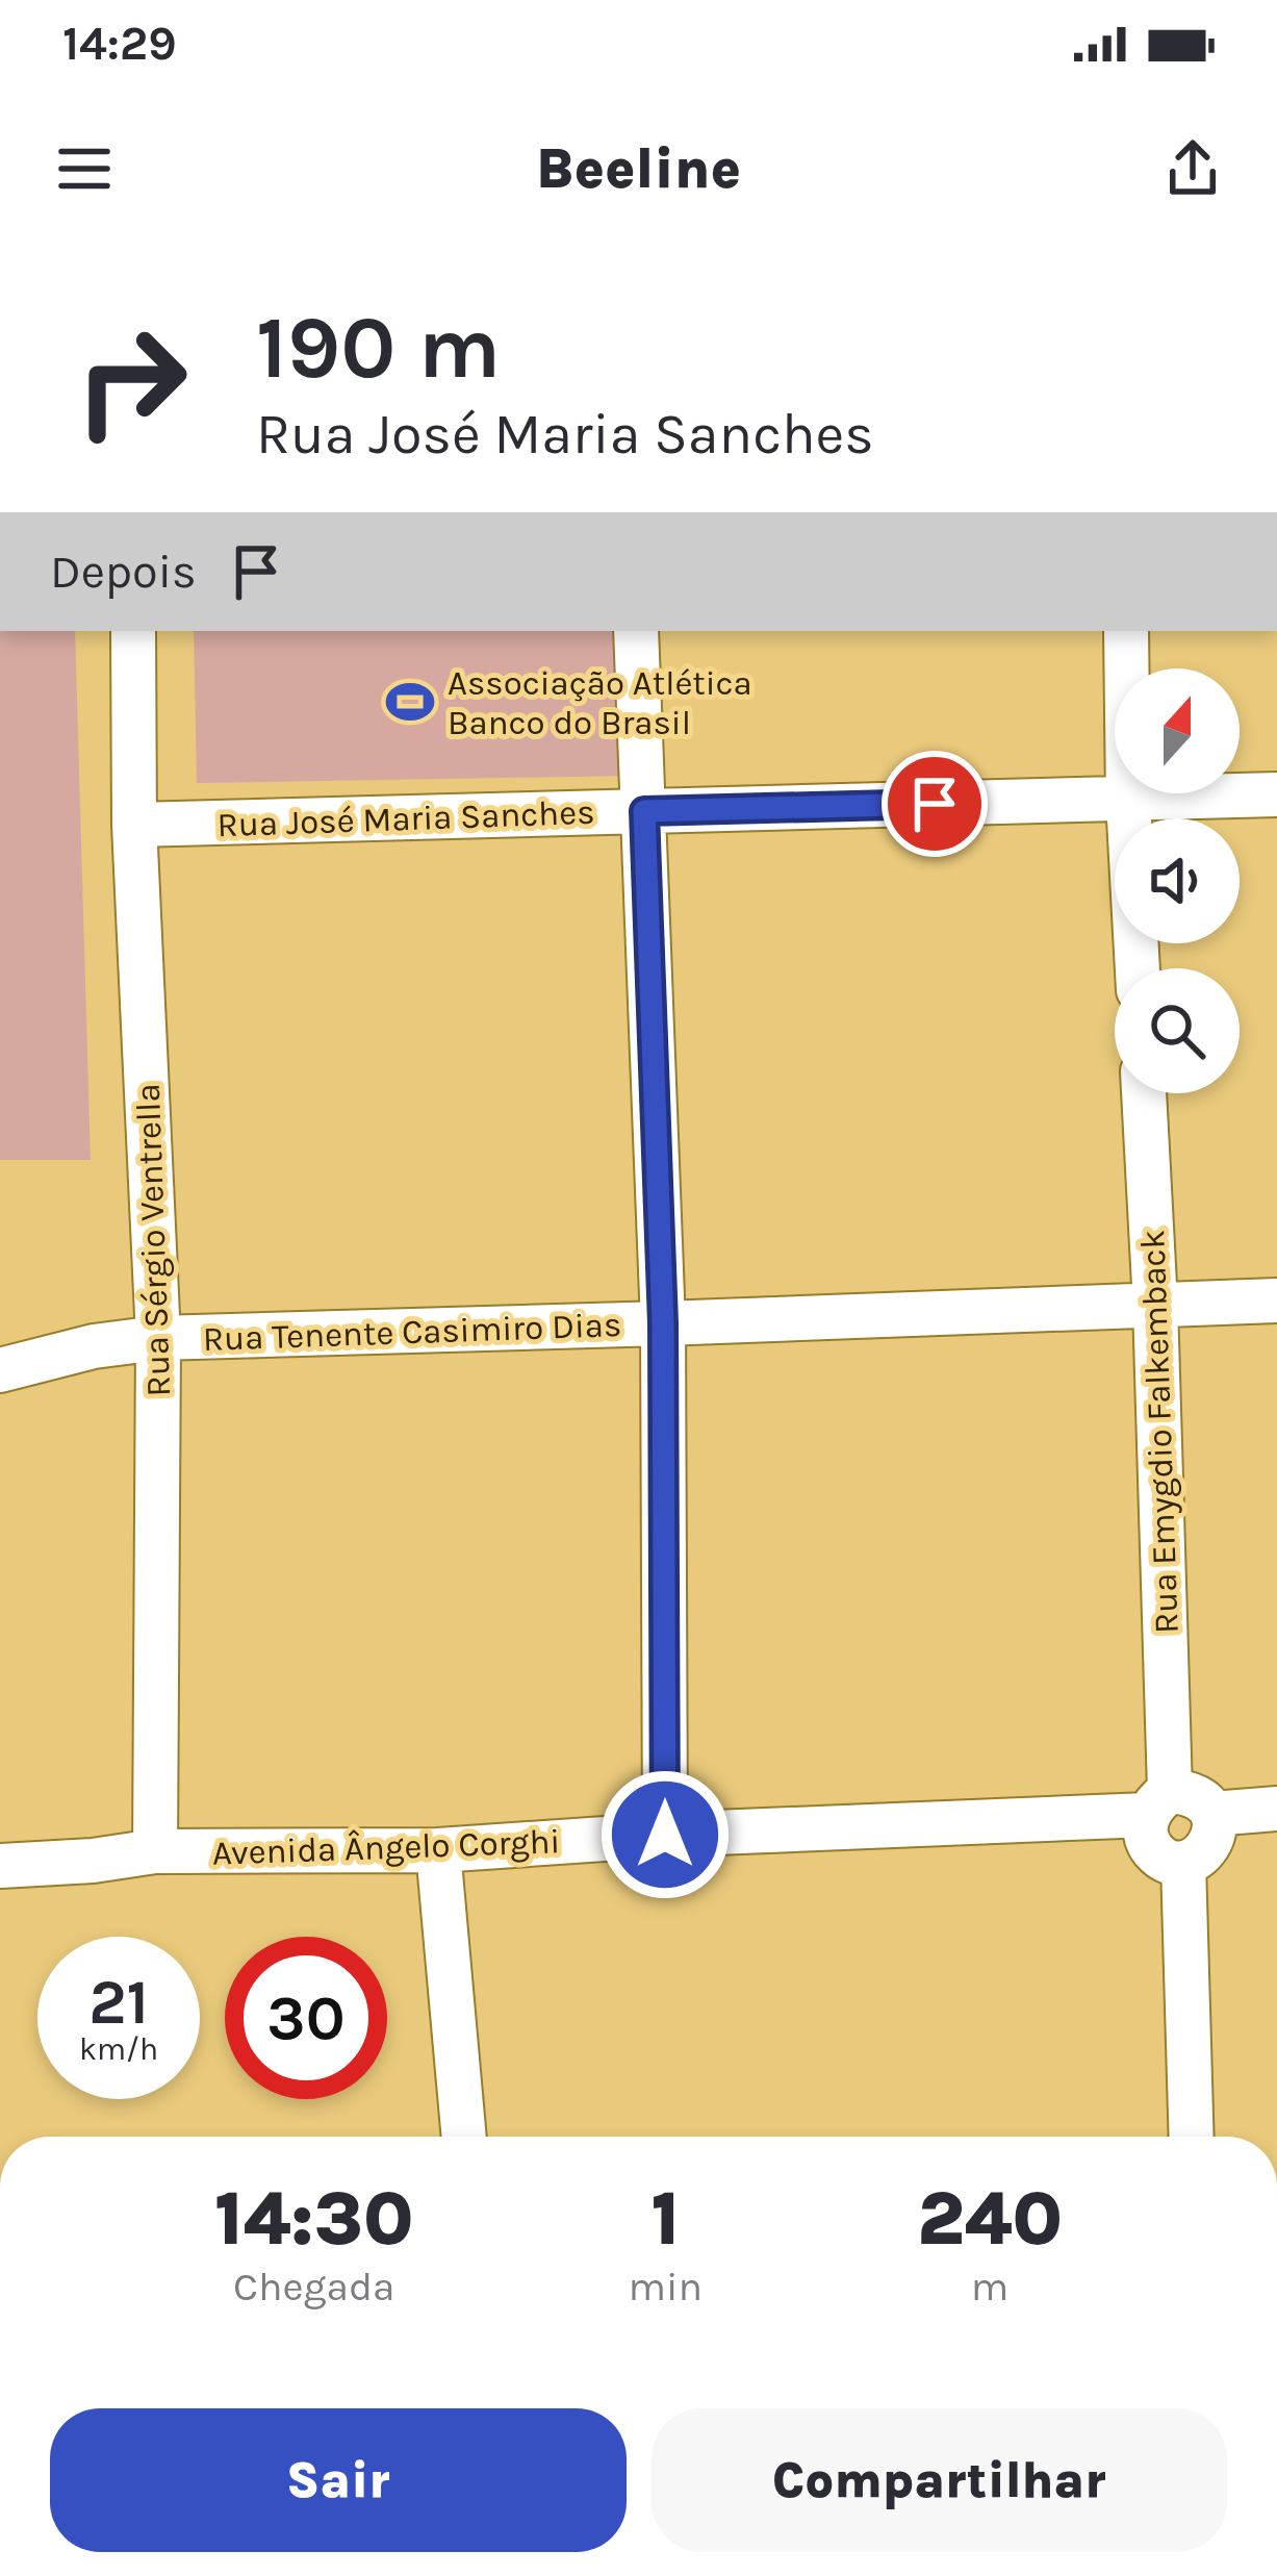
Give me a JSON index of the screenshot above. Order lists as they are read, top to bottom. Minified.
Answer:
{"streets":{"street":["Rua José Maria Sanches","Rua Sérgio Ventrella","Rua Tenente Casimiro Dias","Rua Emygdio Falkemback","Avenida Ângelo Corghi"]},"crossings":[["Rua José Maria Sanches","Rua Sérgio Ventrella"],["Rua Sérgio Ventrella","Rua Tenente Casimiro Dias"],["Rua Sérgio Ventrella","Avenida Ângelo Corghi"],["Rua Tenente Casimiro Dias","Rua Emygdio Falkemback"],["Rua Emygdio Falkemback","Avenida Ângelo Corghi"]],"places":{"sports":["Associação Atlética Banco do Brasil"]},"north":"top","page":{"status":"14:29","header":"Beeline","turn":["190 m","Rua José Maria Sanches"],"then":"Depois","speed":"21 km/h","limit":"30","eta":["14:30","Chegada","1","min","240","m"],"buttons":["Sair","Compartilhar"]}}
